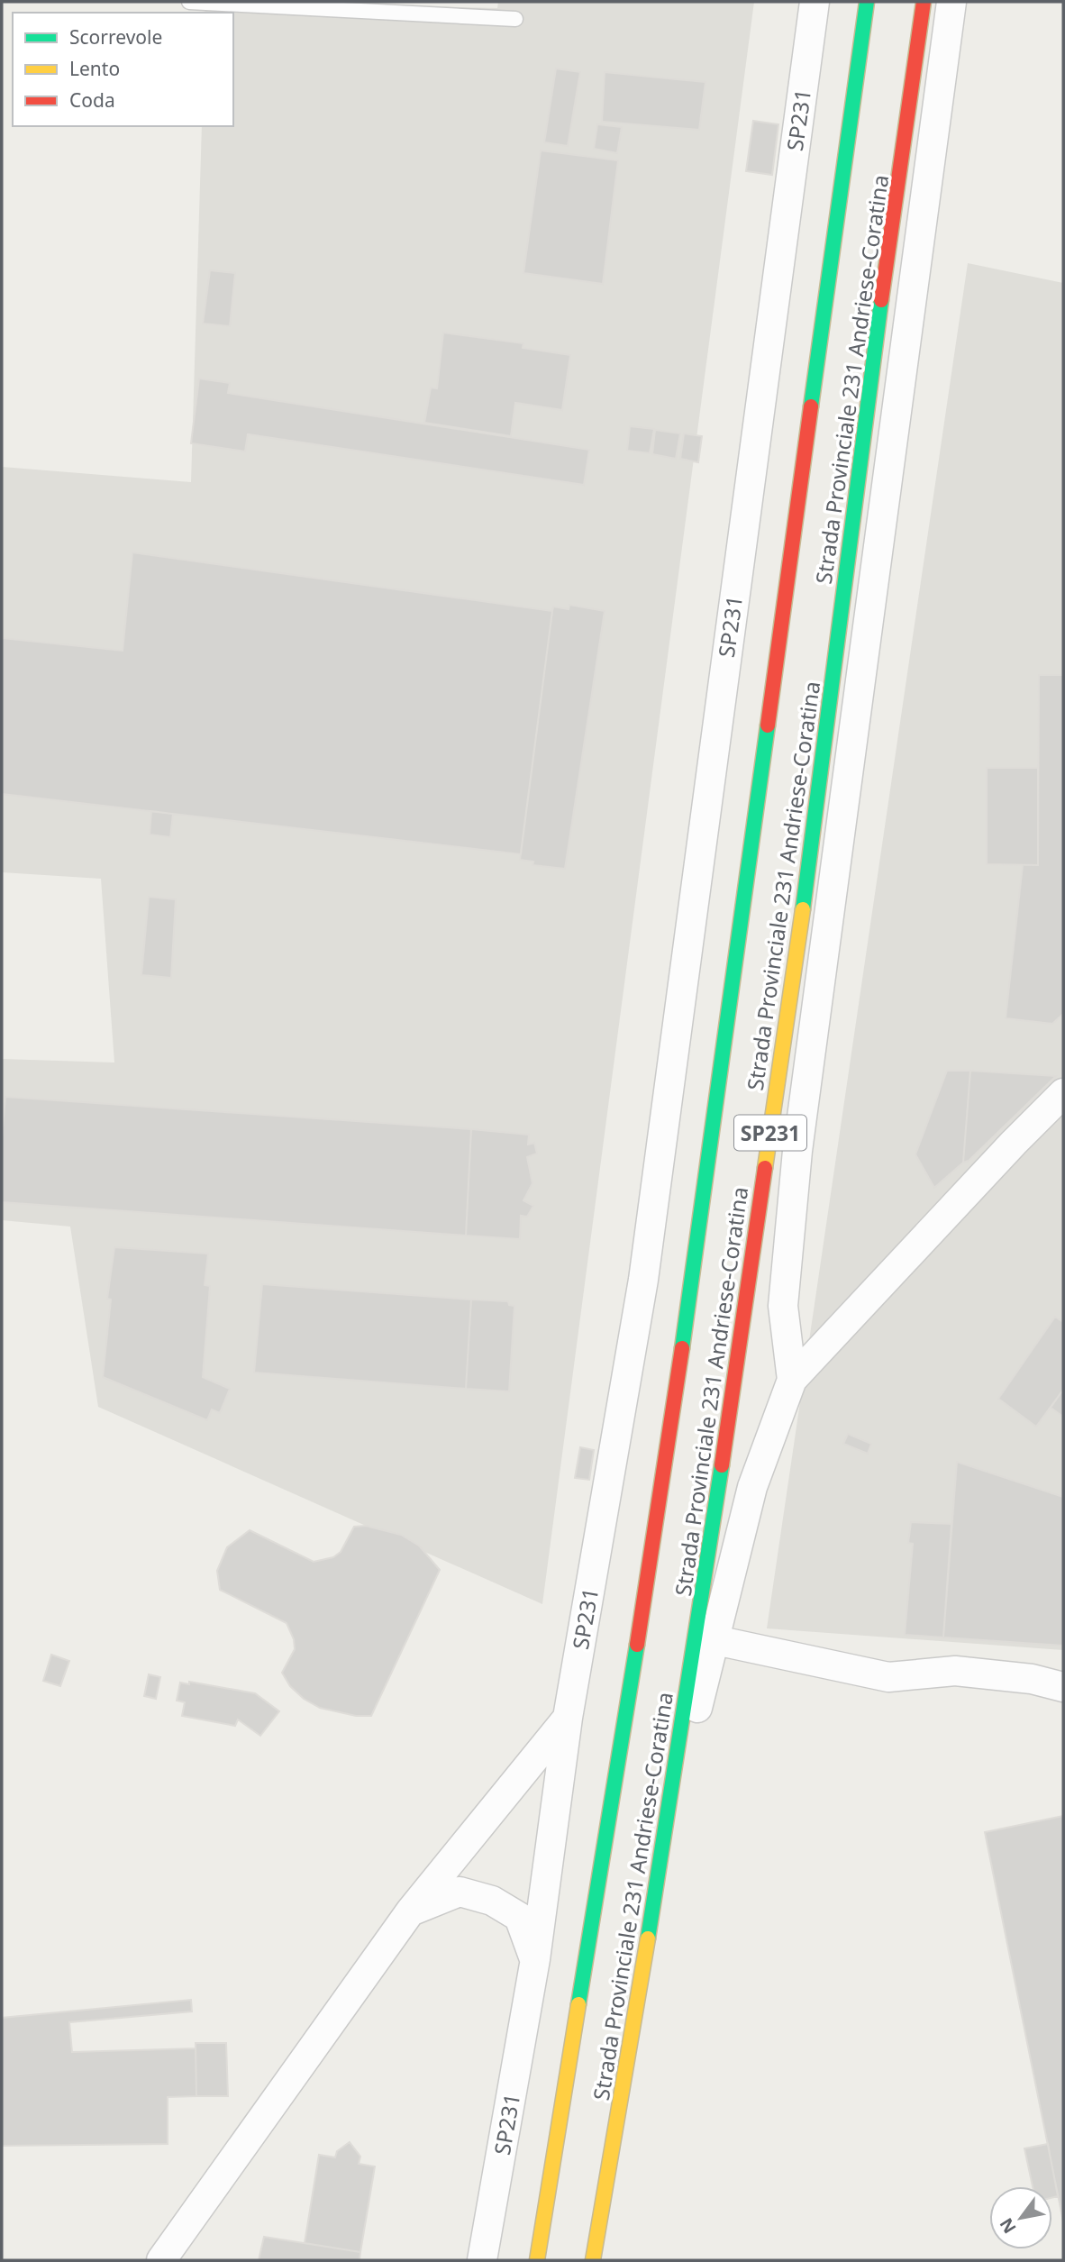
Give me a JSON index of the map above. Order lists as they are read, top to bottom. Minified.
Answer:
{"streets":{"highway":["SP231","Strada Provinciale 231 Andriese-Coratina"]},"legend":["Scorrevole","Lento","Coda"],"north":"bottom left"}
